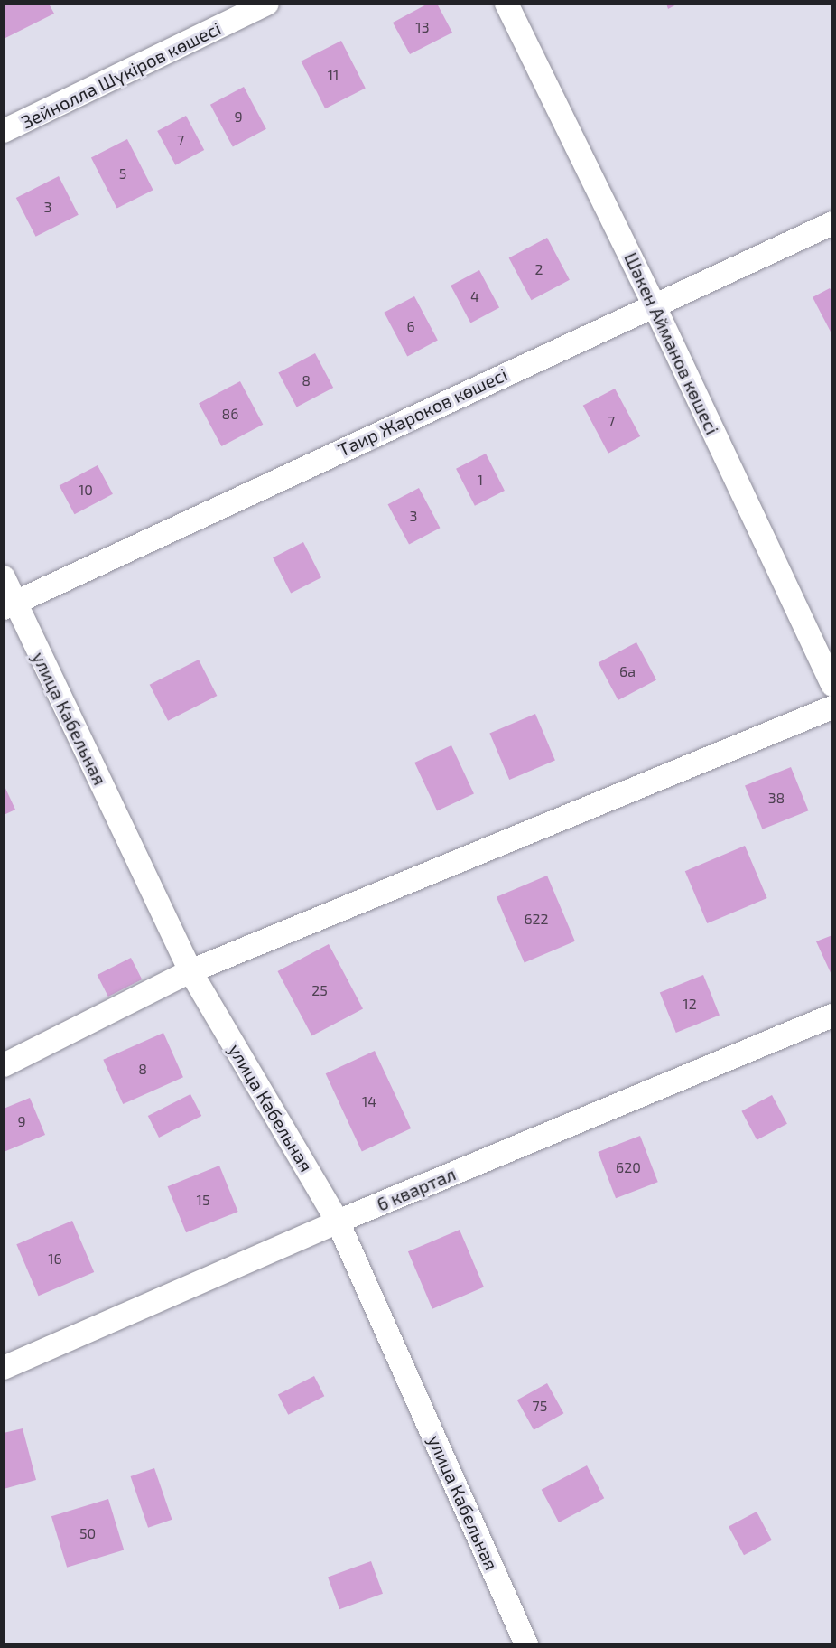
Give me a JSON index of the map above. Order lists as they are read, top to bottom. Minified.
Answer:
{"streets":{"street":["Зейнолла Шүкіров көшесі","Шәкен Айманов көшесі","Таир Жароков көшесі","улица Кабельная","6 квартал"]},"crossings":[["Шәкен Айманов көшесі","Таир Жароков көшесі"],["Таир Жароков көшесі","улица Кабельная"],["улица Кабельная","6 квартал"]],"house_numbers":["13","11","9","7","5","3","2","4","6","8","8б","7","1","10","3","6а","38","622","25","12","8","14","9","620","15","16","75","50"]}
